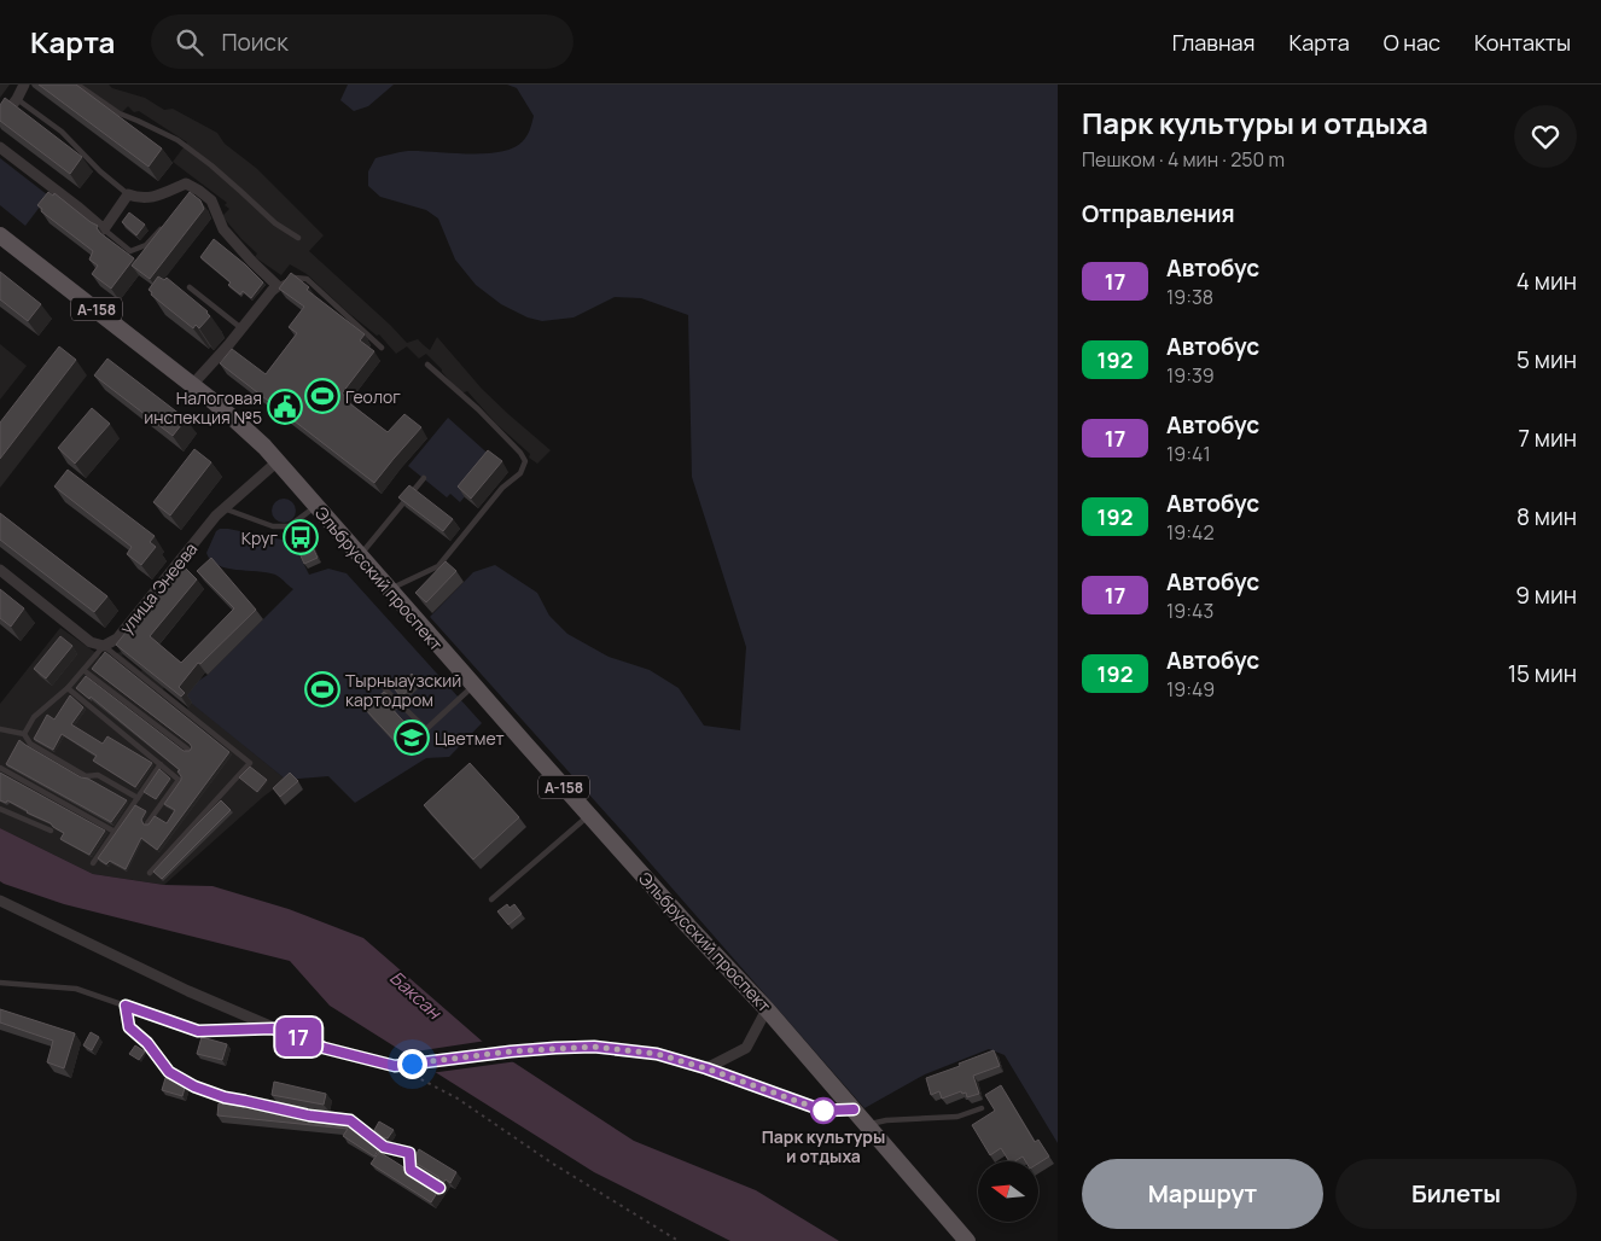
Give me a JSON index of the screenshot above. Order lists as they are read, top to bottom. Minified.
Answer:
{"streets":{"main road":["А-158","Эльбрусский проспект"],"street":["улица Энеева"]},"crossings":[["Эльбрусский проспект","улица Энеева"]],"water":["Баксан"],"places":{"sports":["Геолог","Тырныаузский картодром"],"public building":["Налоговая инспекция №5"],"bus stop":["Круг"],"school or university":["Цветмет"],"other":["Парк культуры и отдыха"]},"lines":["bus line 17"],"north":"left","page":{"header":"Карта","search":"Поиск","nav":["Главная","Карта","О нас","Контакты"],"on_map":"17","heading":[["Парк культуры и отдыха","Пешком · 4 мин · 250 m"],"Отправления"],"list":[{"mark":"17","name":"Автобус","note":"19:38","value":"4 мин"},{"mark":"192","name":"Автобус","note":"19:39","value":"5 мин"},{"mark":"17","name":"Автобус","note":"19:41","value":"7 мин"},{"mark":"192","name":"Автобус","note":"19:42","value":"8 мин"},{"mark":"17","name":"Автобус","note":"19:43","value":"9 мин"},{"mark":"192","name":"Автобус","note":"19:49","value":"15 мин"}],"buttons":["Маршрут","Билеты"]}}
